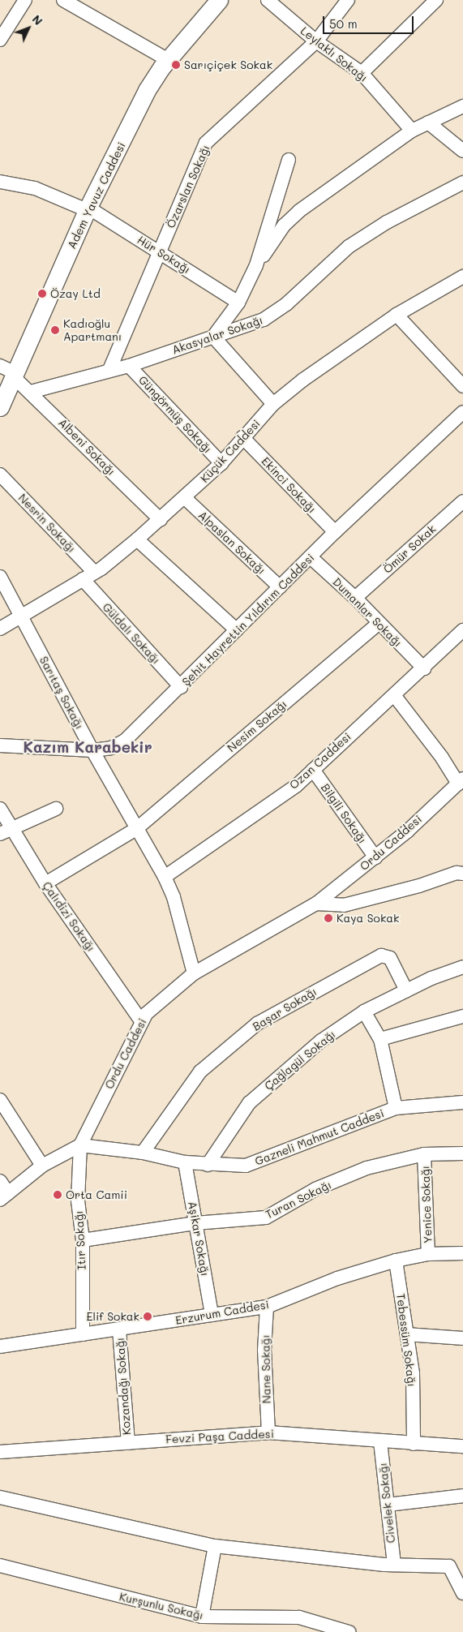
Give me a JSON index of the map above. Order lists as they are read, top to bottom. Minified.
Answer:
{"streets":{"main road":["Adem Yavuz Caddesi"],"street":["Leylaklı Sokağı","Özarslan Sokağı","Hür Sokağı","Akasyalar Sokağı","Güngörmüş Sokağı","Albeni Sokağı","Küçük Caddesi","Ekinci Sokağı","Nesrin Sokağı","Alpaslan Sokağı","Ömür Sokak","Dumanlar Sokağı","Şehit Hayrettin Yıldırım Caddesi","Güldalı Sokağı","Sarıtaş Sokağı","Nesim Sokağı","Ozan Caddesi","Bilgili Sokağı","Ordu Caddesi","Çalıdizi Sokağı","Başar Sokağı","Çağlagül Sokağı","Gazneli Mahmut Caddesi","Turan Sokağı","Yenice Sokağı","Aşikar Sokağı","Itır Sokağı","Erzurum Caddesi","Tebessüm Sokağı","Nane Sokağı","Kozandağı Sokağı","Fevzi Paşa Caddesi","Civelek Sokağı","Kurşunlu Sokağı"]},"crossings":[["Leylaklı Sokağı","Özarslan Sokağı"],["Özarslan Sokağı","Hür Sokağı"],["Özarslan Sokağı","Akasyalar Sokağı"],["Adem Yavuz Caddesi","Hür Sokağı"],["Adem Yavuz Caddesi","Albeni Sokağı"],["Akasyalar Sokağı","Güngörmüş Sokağı"],["Akasyalar Sokağı","Albeni Sokağı"],["Güngörmüş Sokağı","Küçük Caddesi"],["Albeni Sokağı","Küçük Caddesi"],["Küçük Caddesi","Ekinci Sokağı"],["Küçük Caddesi","Nesrin Sokağı"],["Küçük Caddesi","Alpaslan Sokağı"],["Küçük Caddesi","Güldalı Sokağı"],["Küçük Caddesi","Sarıtaş Sokağı"],["Ekinci Sokağı","Şehit Hayrettin Yıldırım Caddesi"],["Alpaslan Sokağı","Şehit Hayrettin Yıldırım Caddesi"],["Ömür Sokak","Dumanlar Sokağı"],["Dumanlar Sokağı","Şehit Hayrettin Yıldırım Caddesi"],["Dumanlar Sokağı","Nesim Sokağı"],["Dumanlar Sokağı","Ozan Caddesi"],["Şehit Hayrettin Yıldırım Caddesi","Güldalı Sokağı"],["Şehit Hayrettin Yıldırım Caddesi","Sarıtaş Sokağı"],["Sarıtaş Sokağı","Nesim Sokağı"],["Sarıtaş Sokağı","Ozan Caddesi"],["Sarıtaş Sokağı","Ordu Caddesi"],["Ozan Caddesi","Bilgili Sokağı"],["Bilgili Sokağı","Ordu Caddesi"],["Ordu Caddesi","Çalıdizi Sokağı"],["Ordu Caddesi","Gazneli Mahmut Caddesi"],["Ordu Caddesi","Itır Sokağı"],["Başar Sokağı","Çağlagül Sokağı"],["Başar Sokağı","Gazneli Mahmut Caddesi"],["Çağlagül Sokağı","Gazneli Mahmut Caddesi"],["Gazneli Mahmut Caddesi","Aşikar Sokağı"],["Gazneli Mahmut Caddesi","Itır Sokağı"],["Turan Sokağı","Yenice Sokağı"],["Turan Sokağı","Aşikar Sokağı"],["Turan Sokağı","Itır Sokağı"],["Yenice Sokağı","Erzurum Caddesi"],["Aşikar Sokağı","Erzurum Caddesi"],["Itır Sokağı","Erzurum Caddesi"],["Erzurum Caddesi","Tebessüm Sokağı"],["Erzurum Caddesi","Nane Sokağı"],["Erzurum Caddesi","Kozandağı Sokağı"],["Tebessüm Sokağı","Fevzi Paşa Caddesi"],["Nane Sokağı","Fevzi Paşa Caddesi"],["Kozandağı Sokağı","Fevzi Paşa Caddesi"],["Fevzi Paşa Caddesi","Civelek Sokağı"]],"districts":["Kazım Karabekir"],"places":["Sarıçiçek Sokak","Özay Ltd","Kadıoğlu Apartmanı","Kaya Sokak","Orta Camii","Elif Sokak"],"scale_bar":"50 m","north":"top right"}
